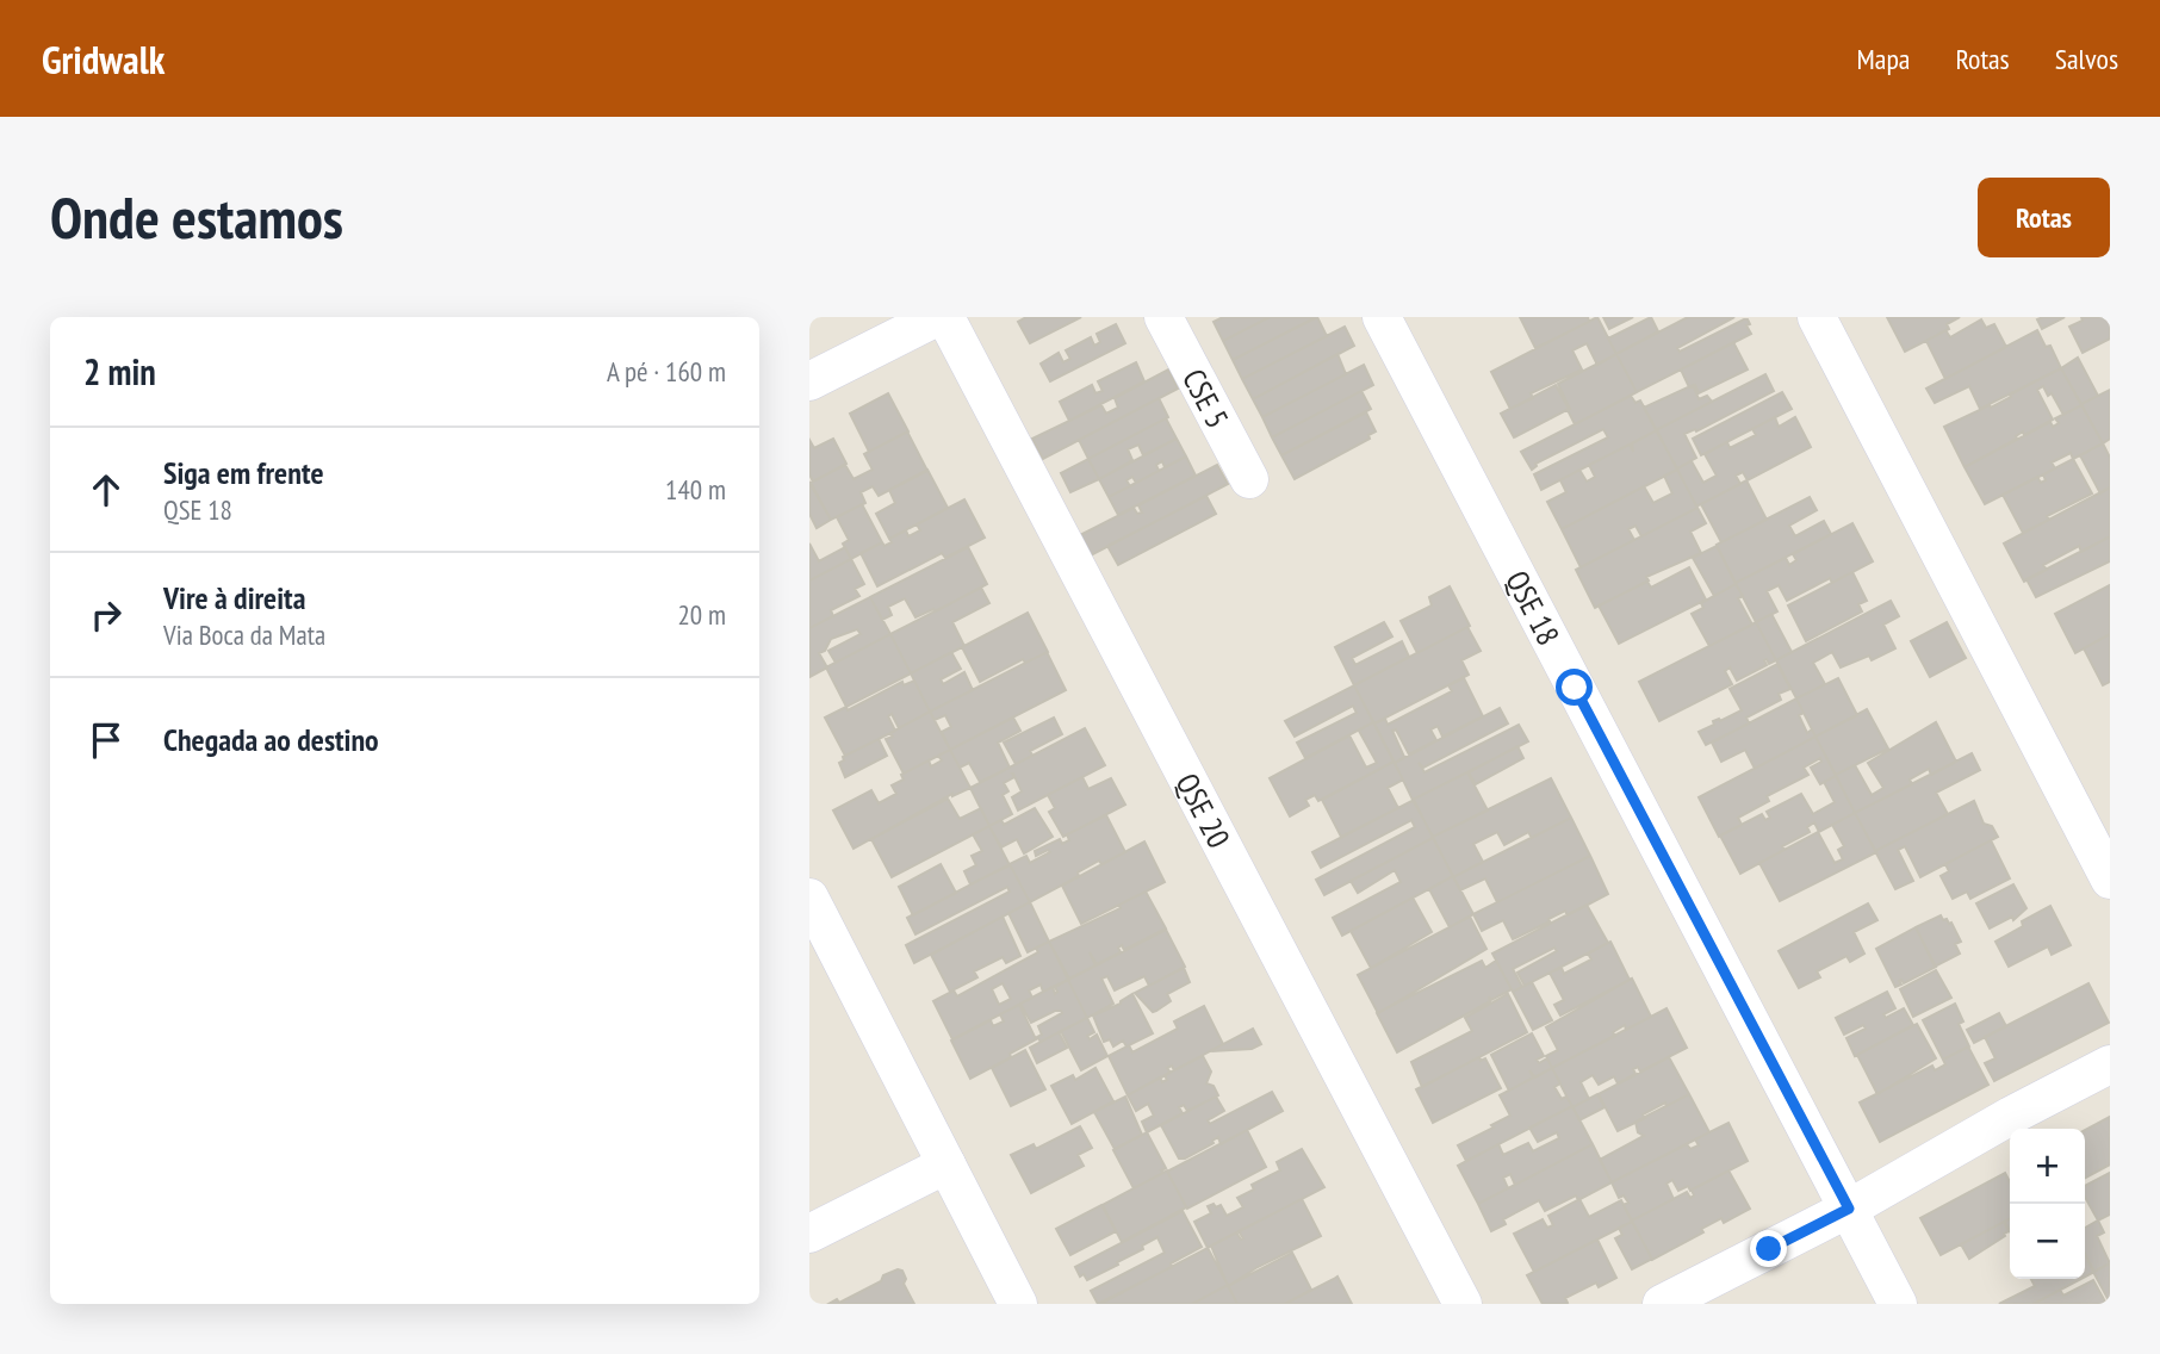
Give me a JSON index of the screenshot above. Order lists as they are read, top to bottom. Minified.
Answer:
{"streets":{"street":["CSE 5","QSE 18","QSE 20"]},"page":{"header":"Gridwalk","nav":["Mapa","Rotas","Salvos"],"buttons":"Rotas","title":"Onde estamos","heading":["2 min","A pé · 160 m"],"list":[["Siga em frente","QSE 18","140 m"],["Vire à direita","Via Boca da Mata","20 m"],"Chegada ao destino"],"map_buttons":["+","−"]}}
